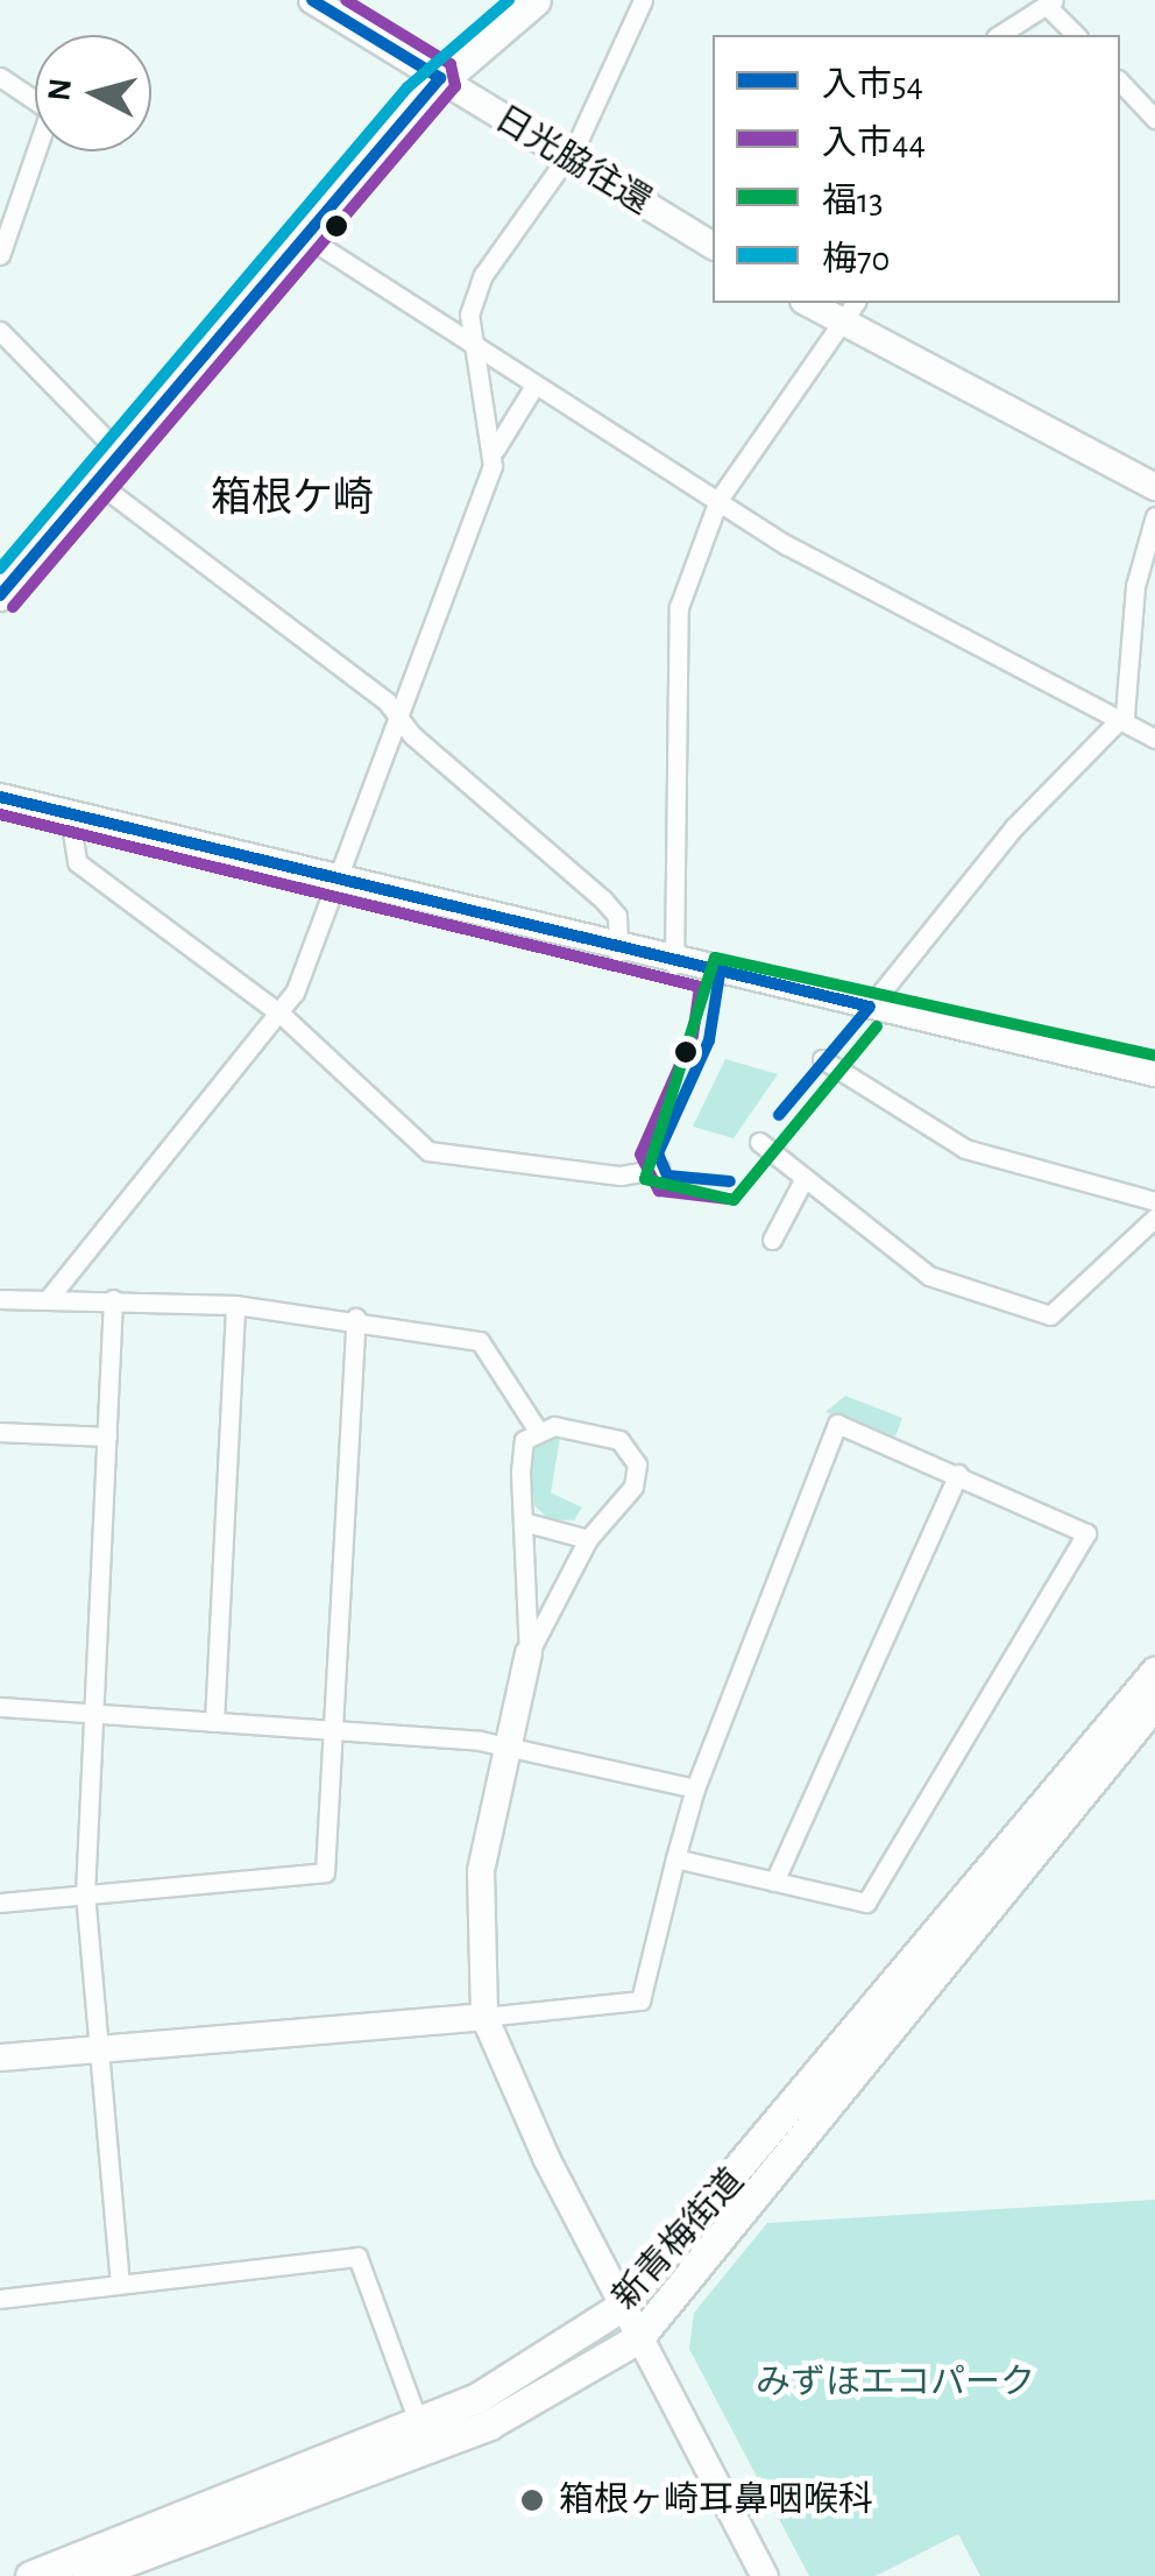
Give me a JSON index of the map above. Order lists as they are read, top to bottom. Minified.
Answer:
{"streets":{"main road":["新青梅街道"],"street":["日光脇往還"]},"districts":["箱根ケ崎"],"parks":["みずほエコパーク"],"places":["箱根ヶ崎耳鼻咽喉科"],"lines":["transit line 入市54","transit line 入市44","transit line 梅70","transit line 福13"],"legend":["入市54","入市44","福13","梅70"],"north":"left"}
